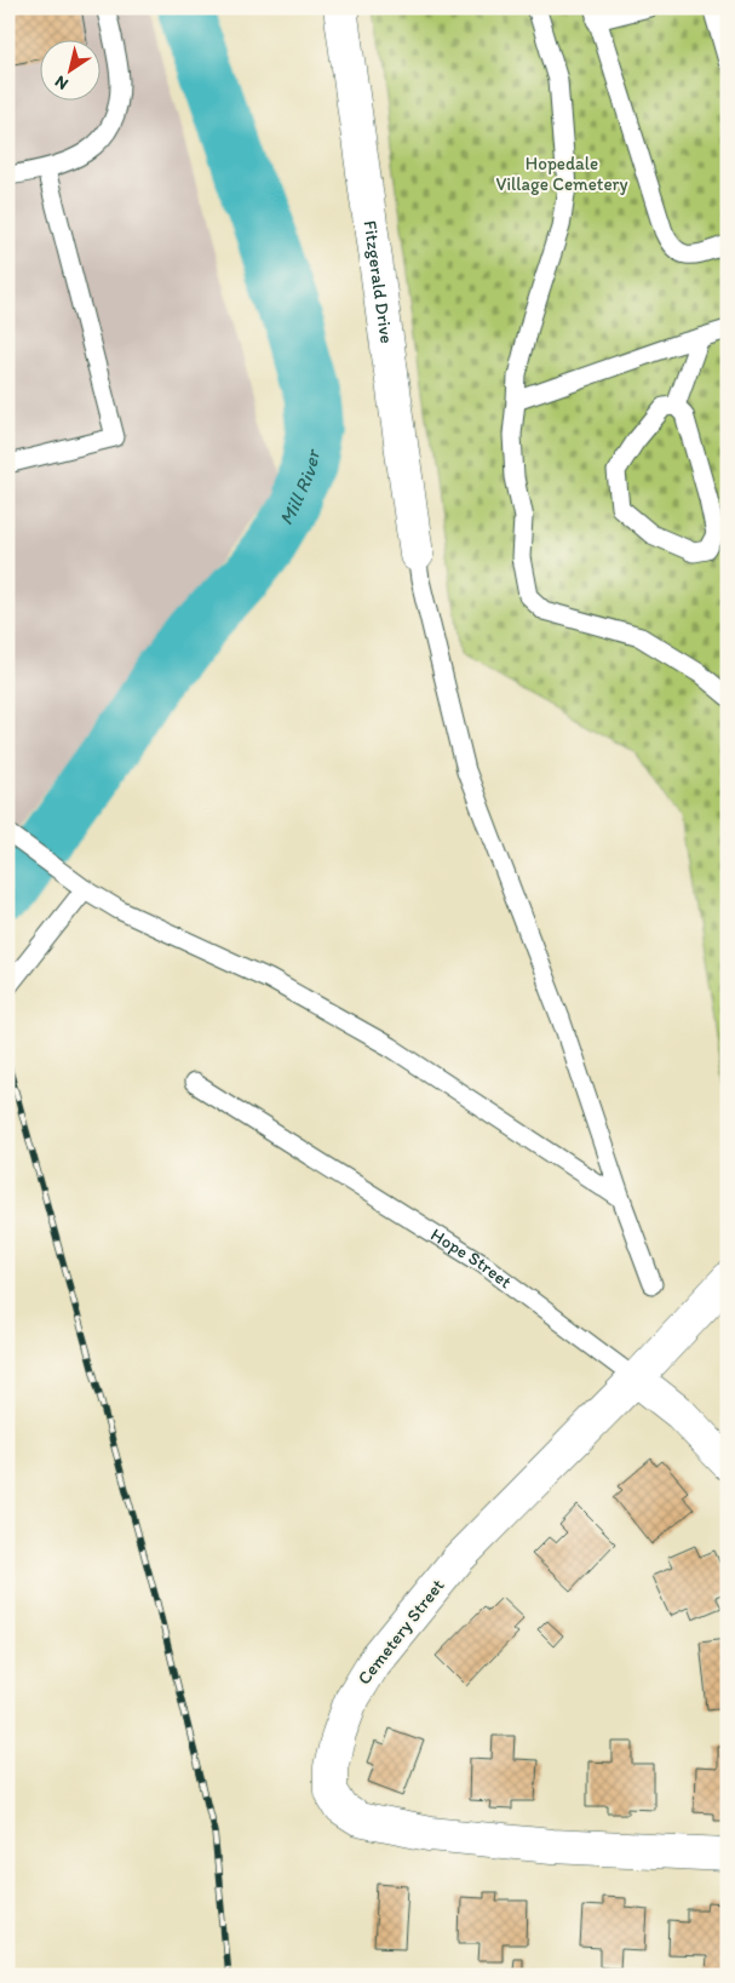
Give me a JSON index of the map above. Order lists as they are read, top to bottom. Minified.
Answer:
{"streets":{"street":["Fitzgerald Drive","Hope Street","Cemetery Street"]},"crossings":[["Hope Street","Cemetery Street"]],"water":["Mill River"],"parks":["Hopedale Village Cemetery"],"north":"bottom left"}
